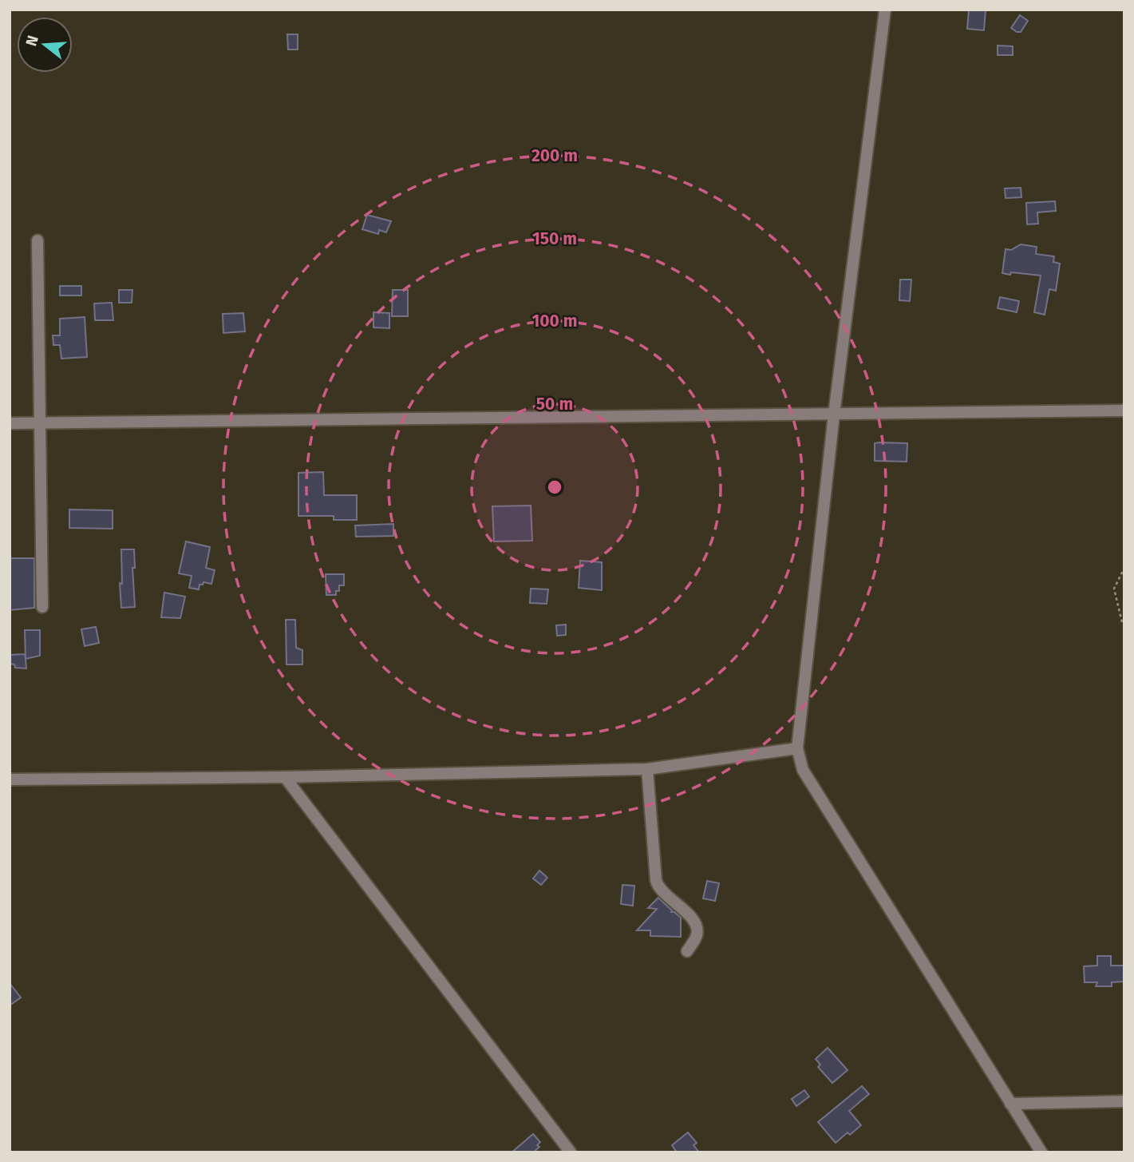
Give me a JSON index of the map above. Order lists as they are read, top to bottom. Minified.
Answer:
{"north":"left","rings":["200 m","150 m","100 m","50 m"]}
